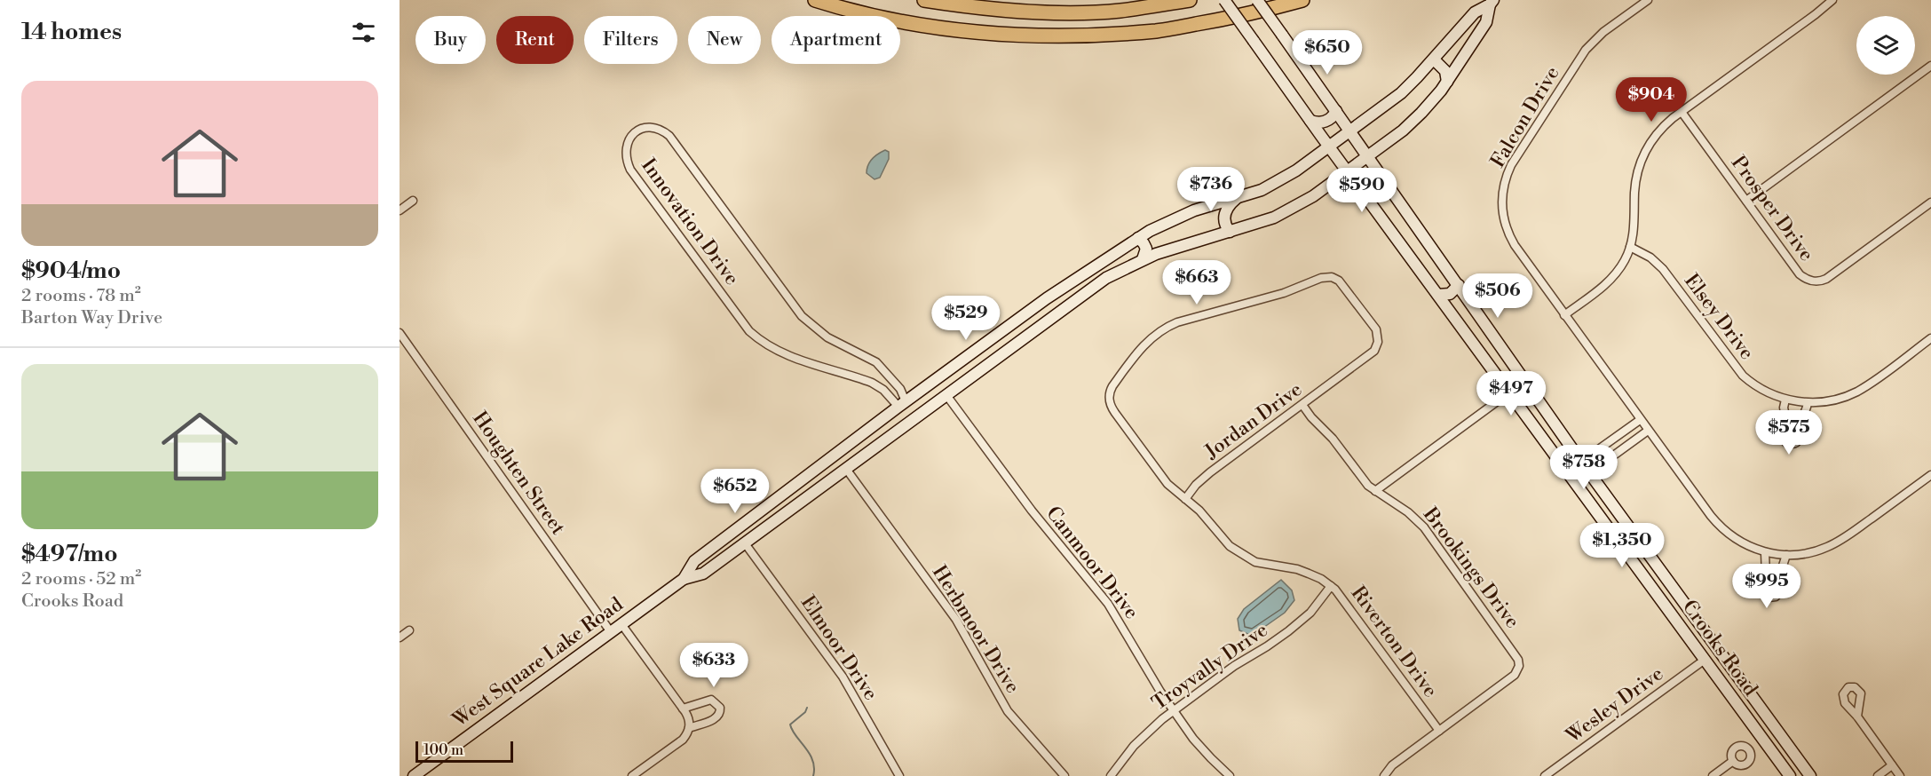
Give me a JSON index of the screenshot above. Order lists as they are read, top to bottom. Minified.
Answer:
{"streets":{"main road":["Crooks Road","West Square Lake Road"],"street":["Falcon Drive","Prosper Drive","Innovation Drive","Elsey Drive","Jordan Drive","Houghten Street","Canmoor Drive","Brookings Drive","Herbmoor Drive","Riverton Drive","Elmoor Drive","Troyvally Drive","Wesley Drive"]},"crossings":[["Innovation Drive","West Square Lake Road"],["Jordan Drive","Brookings Drive"],["Jordan Drive","Riverton Drive"],["Houghten Street","West Square Lake Road"],["Canmoor Drive","West Square Lake Road"],["Canmoor Drive","Troyvally Drive"],["Brookings Drive","Riverton Drive"],["Herbmoor Drive","West Square Lake Road"],["Riverton Drive","Troyvally Drive"],["Elmoor Drive","West Square Lake Road"],["Crooks Road","West Square Lake Road"],["Crooks Road","Wesley Drive"]],"scale_bar":"100 m","page":{"heading":"14 homes","chip":["Buy","Rent","Filters","New","Apartment"],"price":["$650","$904","$736","$590","$663","$506","$529","$497","$575","$758","$652","$1,350","$995","$633"],"list":[{"name":"$904/mo","note":"2 rooms · 78 m² · Barton Way Drive"},{"name":"$497/mo","note":"2 rooms · 52 m² · Crooks Road"}],"scale":"100 m"}}
